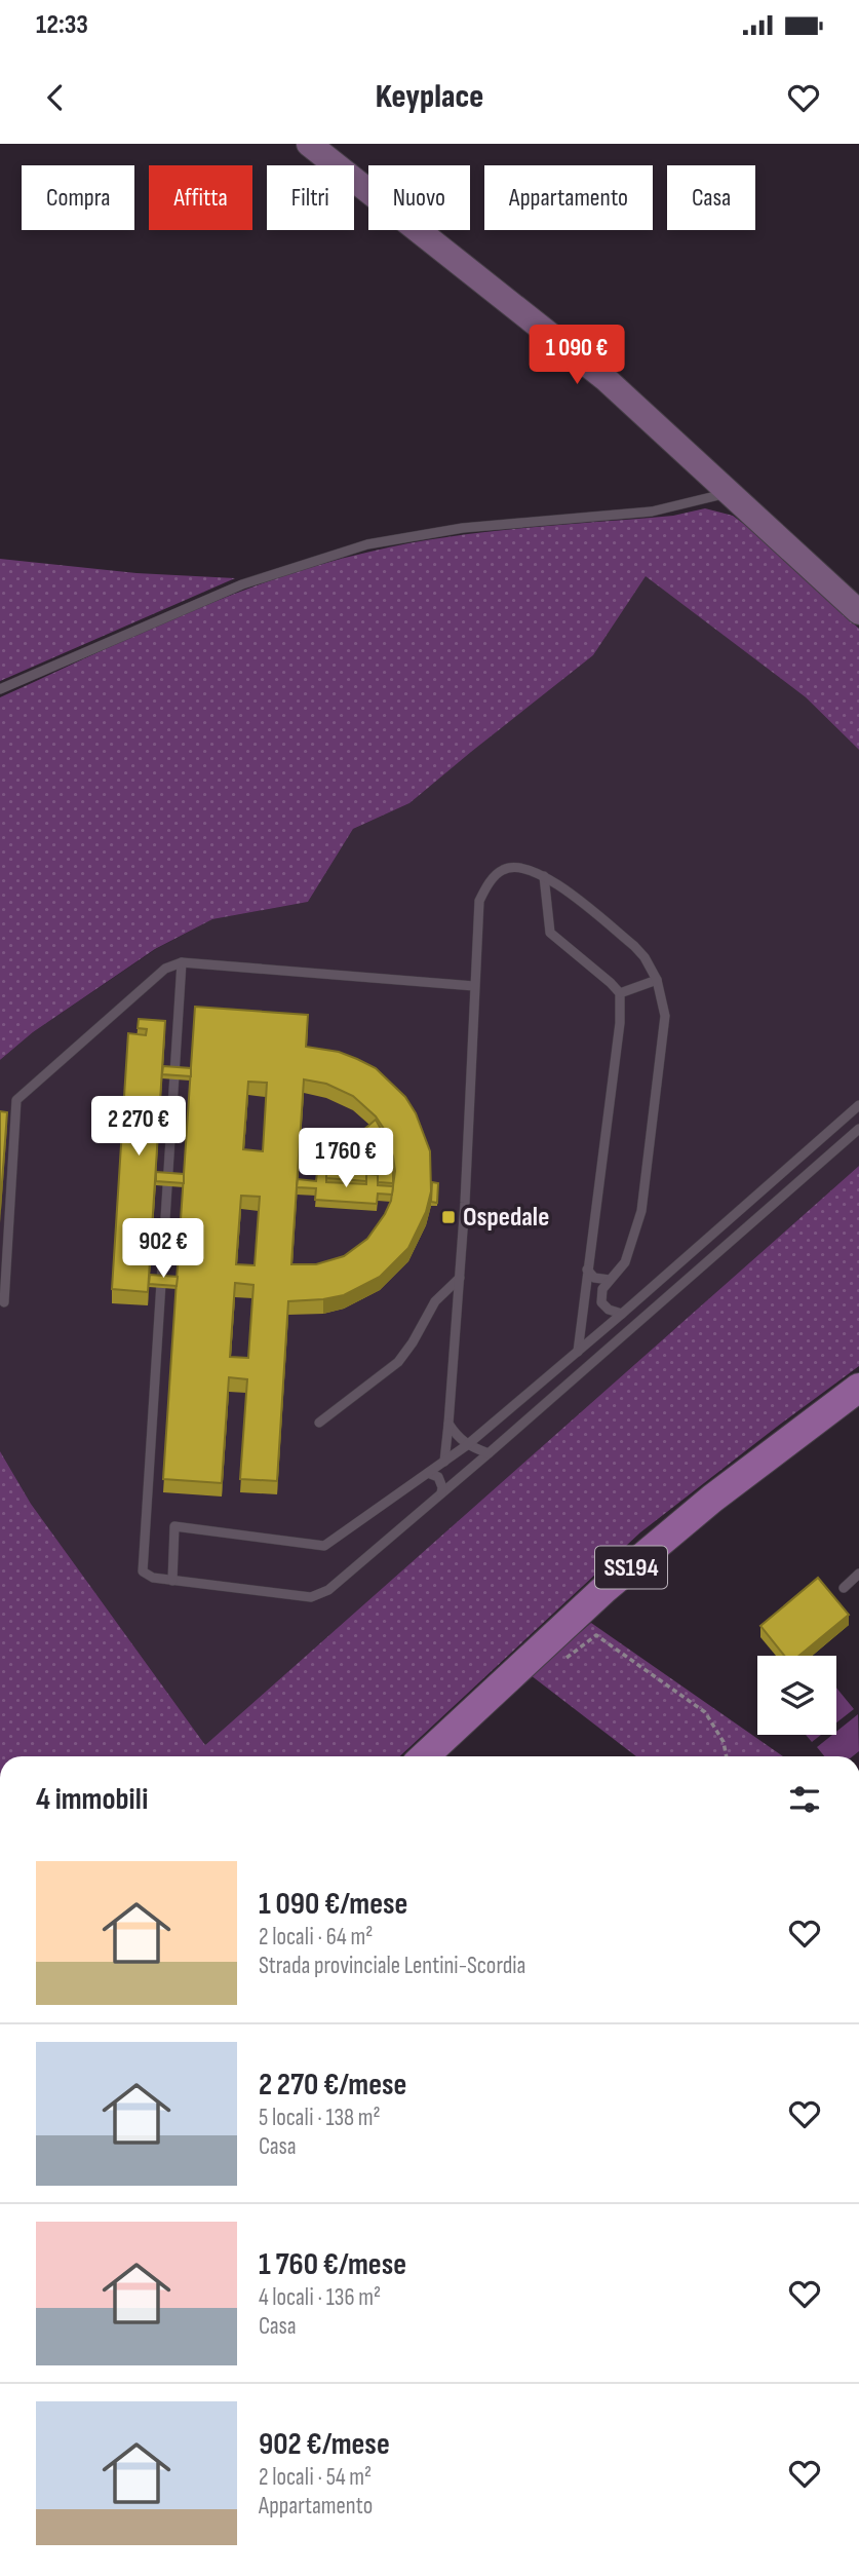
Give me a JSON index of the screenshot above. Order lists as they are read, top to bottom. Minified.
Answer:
{"streets":{"main road":["SS194"]},"places":{"transit":["Ospedale"]},"page":{"status":"12:33","header":"Keyplace","chip":["Compra","Affitta","Filtri","Nuovo","Appartamento","Casa"],"price":["1 090 €","2 270 €","1 760 €","902 €"],"heading":"4 immobili","list":[{"name":"1 090 €/mese","note":"2 locali · 64 m² · Strada provinciale Lentini-Scordia"},{"name":"2 270 €/mese","note":"5 locali · 138 m² · Casa"},{"name":"1 760 €/mese","note":"4 locali · 136 m² · Casa"},{"name":"902 €/mese","note":"2 locali · 54 m² · Appartamento"}]}}
